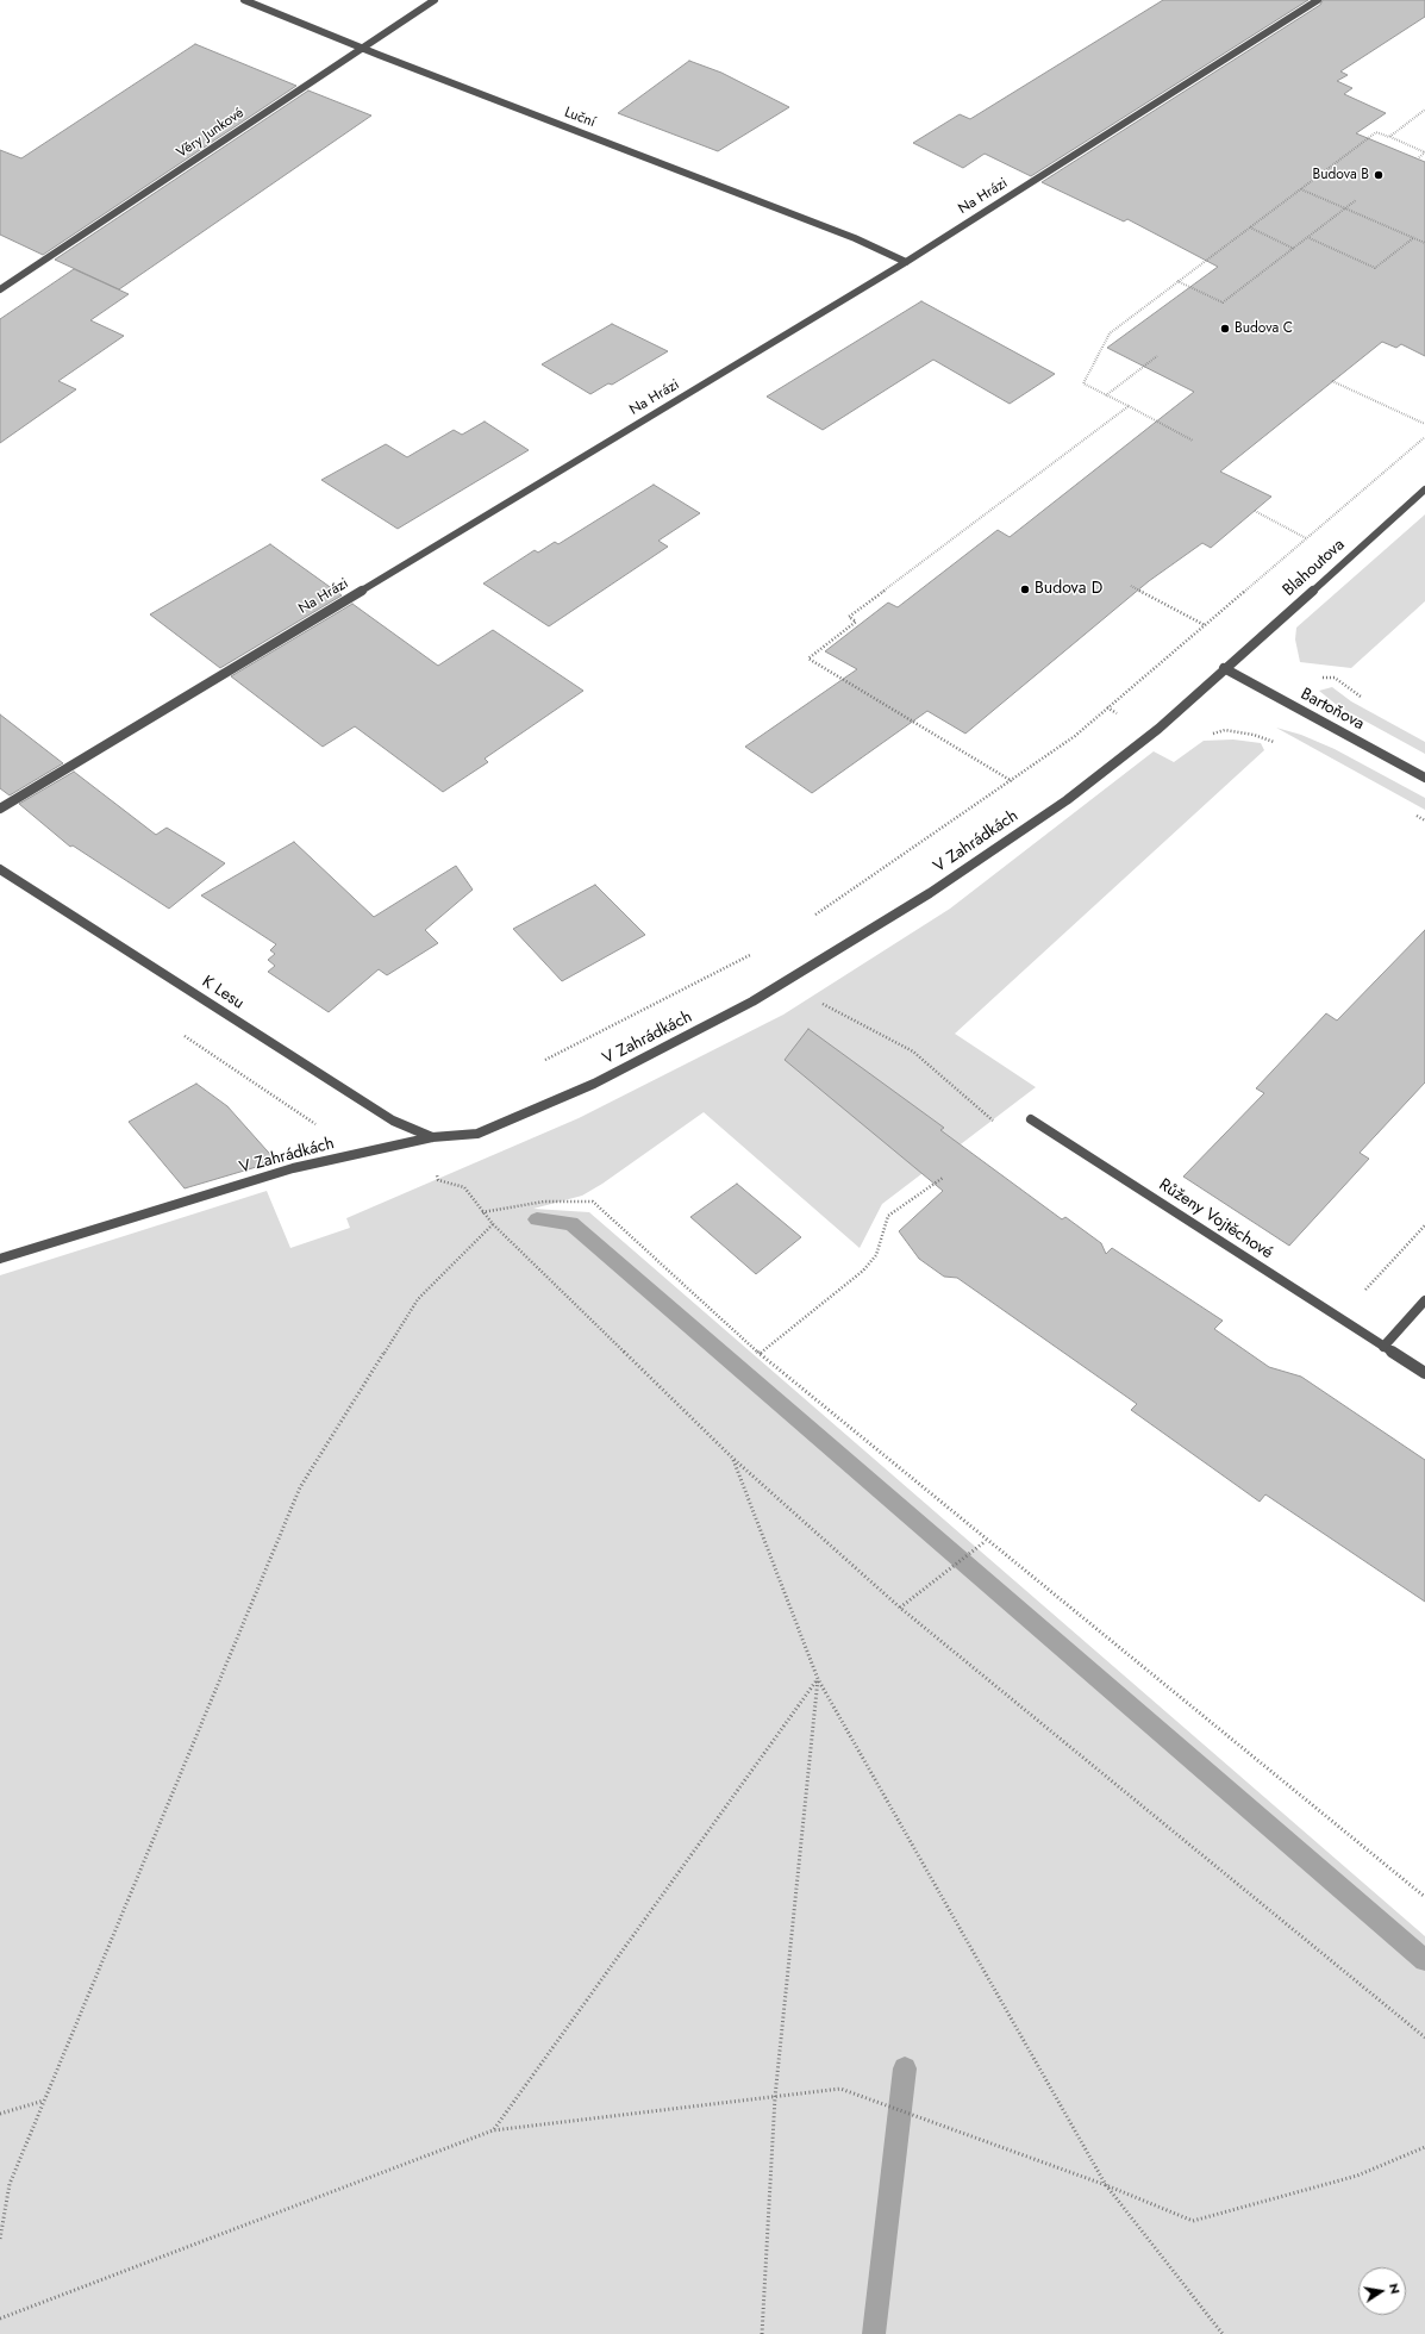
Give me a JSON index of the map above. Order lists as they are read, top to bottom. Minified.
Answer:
{"streets":{"street":["Luční","Věry Junkové","Na Hrázi","Blahoutova","Bartoňova","V Zahrádkách","K Lesu","Růženy Vojtěchové"]},"crossings":[["Luční","Věry Junkové"],["Luční","Na Hrázi"],["Blahoutova","Bartoňova"],["Blahoutova","V Zahrádkách"],["Bartoňova","V Zahrádkách"],["V Zahrádkách","K Lesu"]],"places":["Budova B","Budova C","Budova D"],"north":"right"}
